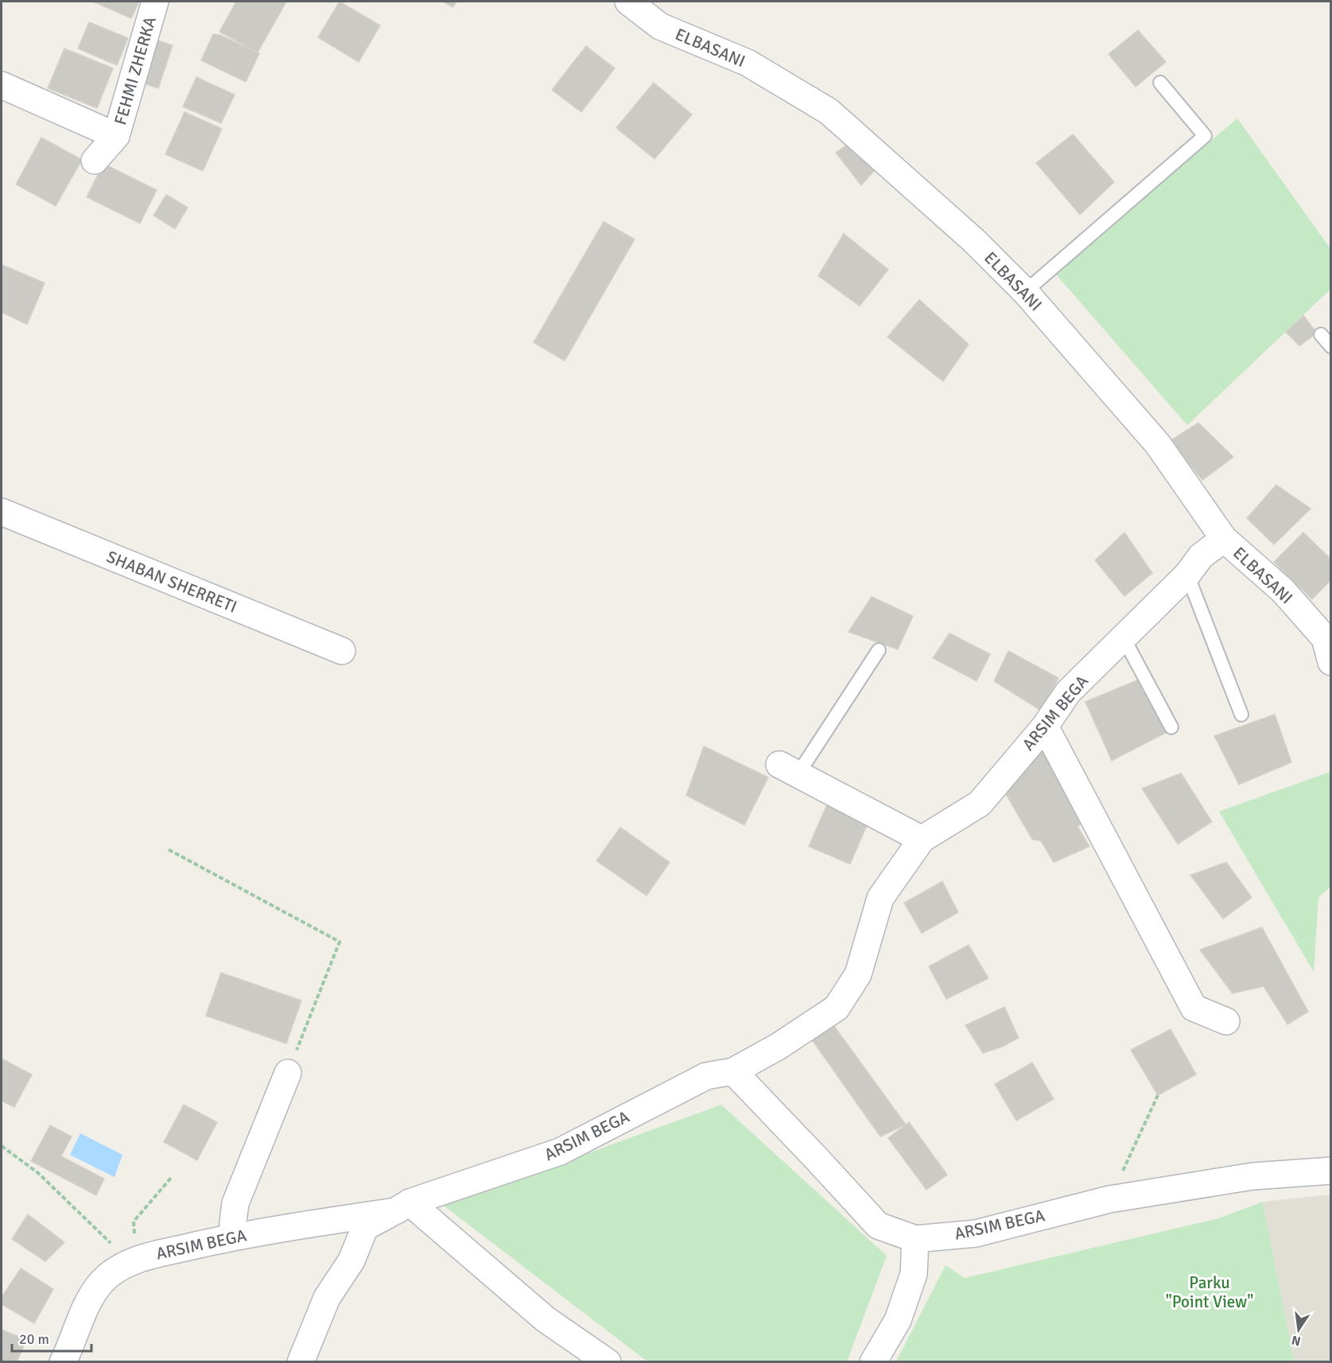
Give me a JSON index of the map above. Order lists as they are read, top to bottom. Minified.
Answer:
{"streets":{"street":["ELBASANI","FEHMI ZHERKA","SHABAN SHERRETI","ARSIM BEGA"]},"crossings":[["ELBASANI","ARSIM BEGA"]],"parks":["Parku \"Point View\""],"scale_bar":"20 m","north":"bottom"}
